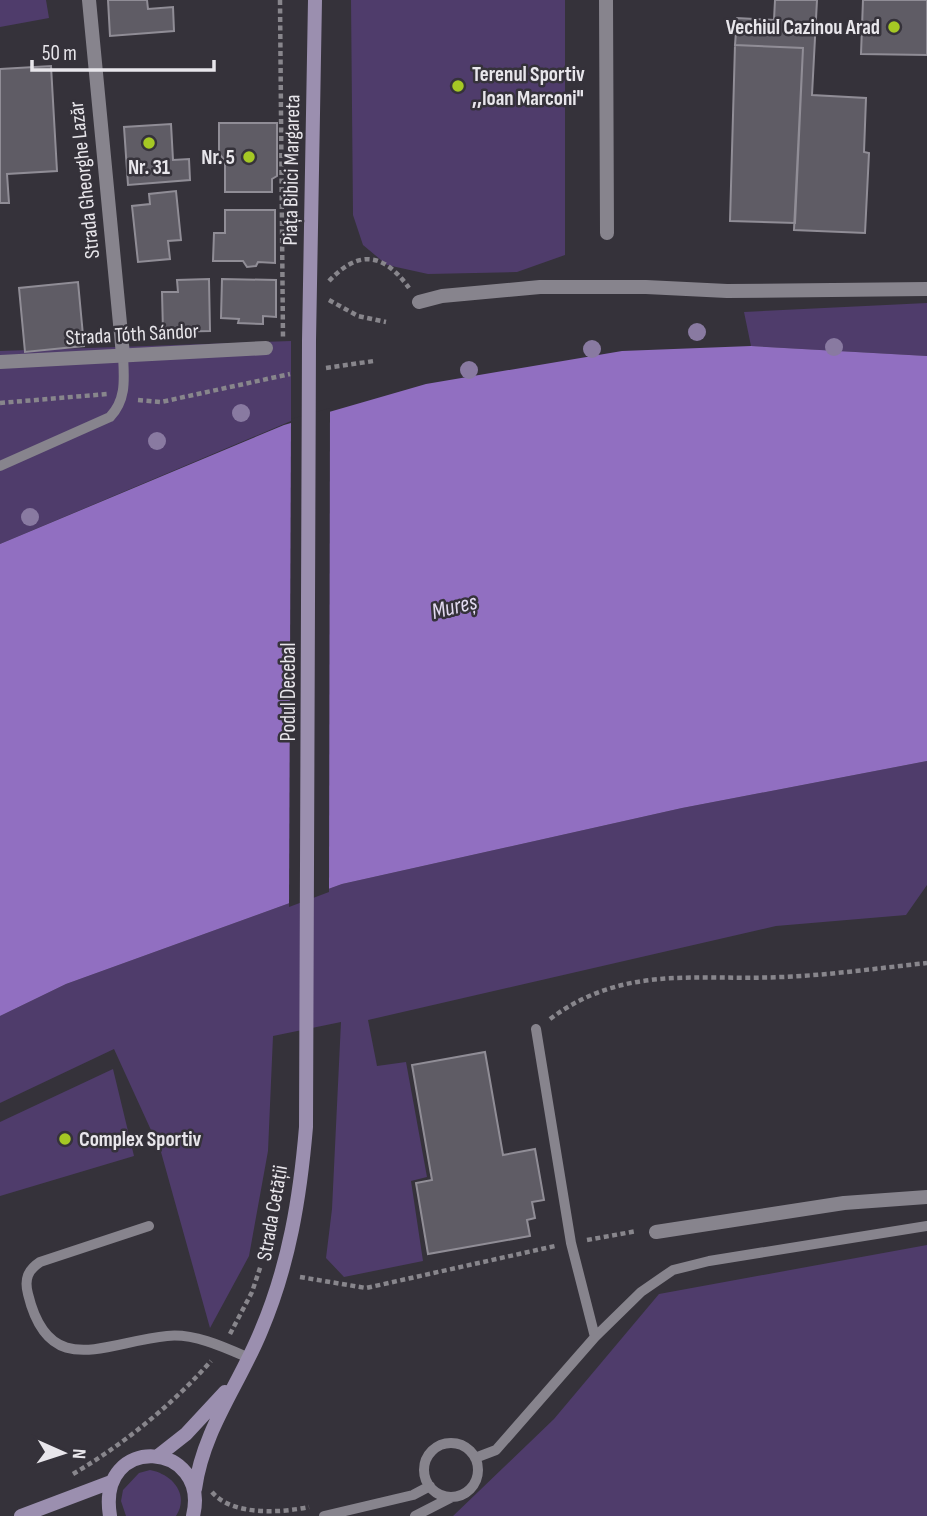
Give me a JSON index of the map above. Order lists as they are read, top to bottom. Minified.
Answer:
{"streets":{"main road":["Piața Bibici Margareta","Podul Decebal","Strada Cetății"],"street":["Strada Gheorghe Lazăr","Strada Tóth Sándor"]},"crossings":[["Piața Bibici Margareta","Podul Decebal"],["Strada Gheorghe Lazăr","Strada Tóth Sándor"],["Podul Decebal","Strada Cetății"]],"water":["Mureș"],"places":["Vechiul Cazinou Arad","Terenul Sportiv ,,Ioan Marconi\"","Nr. 31","Nr. 5","Complex Sportiv"],"scale_bar":"50 m","north":"right"}
